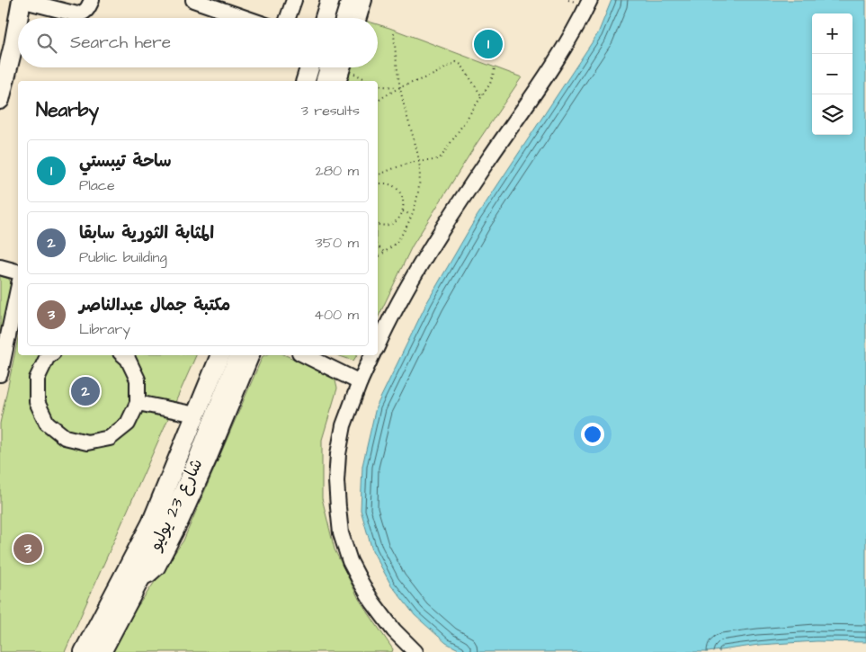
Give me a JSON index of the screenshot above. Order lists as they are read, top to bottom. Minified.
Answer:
{"streets":{"main road":["شارع 23 يوليو"]},"page":{"map_buttons":["+","−"],"search":"Search here","pins":["1","2","3"],"heading":["Nearby","3 results"],"list":[{"mark":"1","name":"ساحة تيبستي","note":"Place","value":"280 m"},{"mark":"2","name":"المثابة الثورية سابقا","note":"Public building","value":"350 m"},{"mark":"3","name":"مكتبة جمال عبدالناصر","note":"Library","value":"400 m"}]}}
